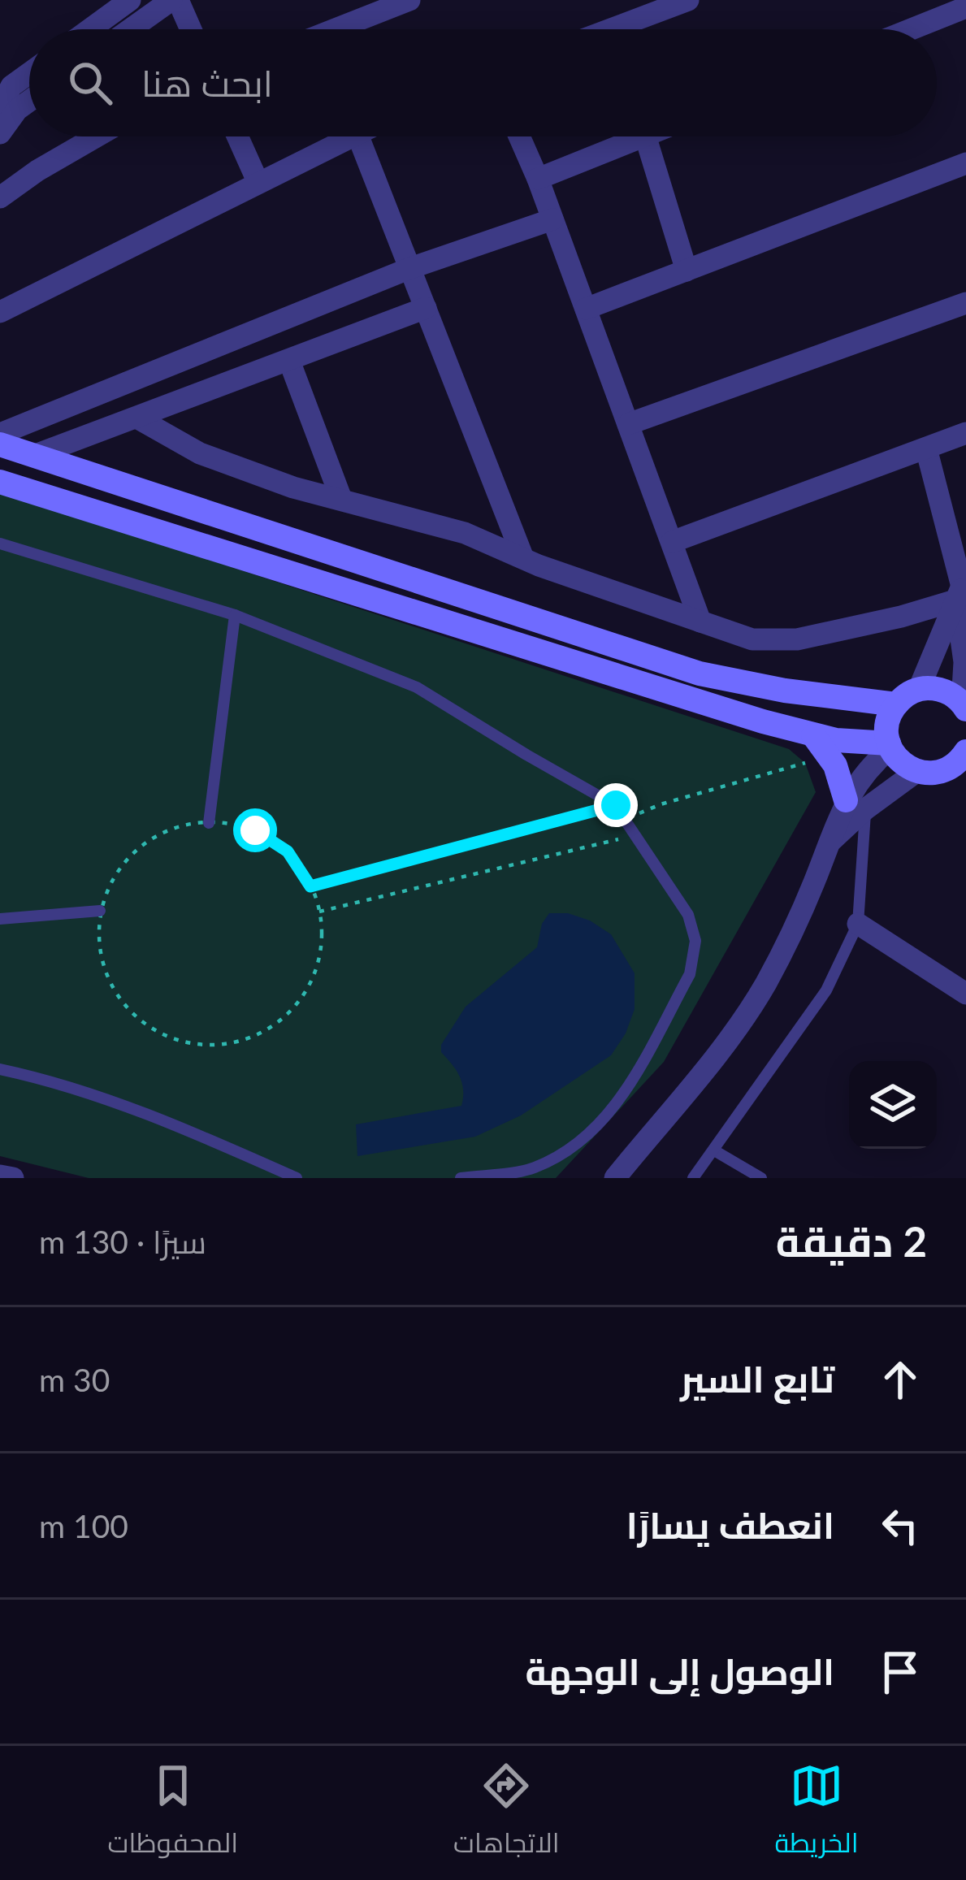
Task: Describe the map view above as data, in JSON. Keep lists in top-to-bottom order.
{
  "page": {
    "search": "ابحث هنا",
    "heading": ["2 دقيقة", "سيرًا · 130 m"],
    "list": [
      ["تابع السير", "30 m"],
      ["انعطف يسارًا", "100 m"],
      "الوصول إلى الوجهة"
    ],
    "nav": ["الخريطة", "الاتجاهات", "المحفوظات"]
  }
}
